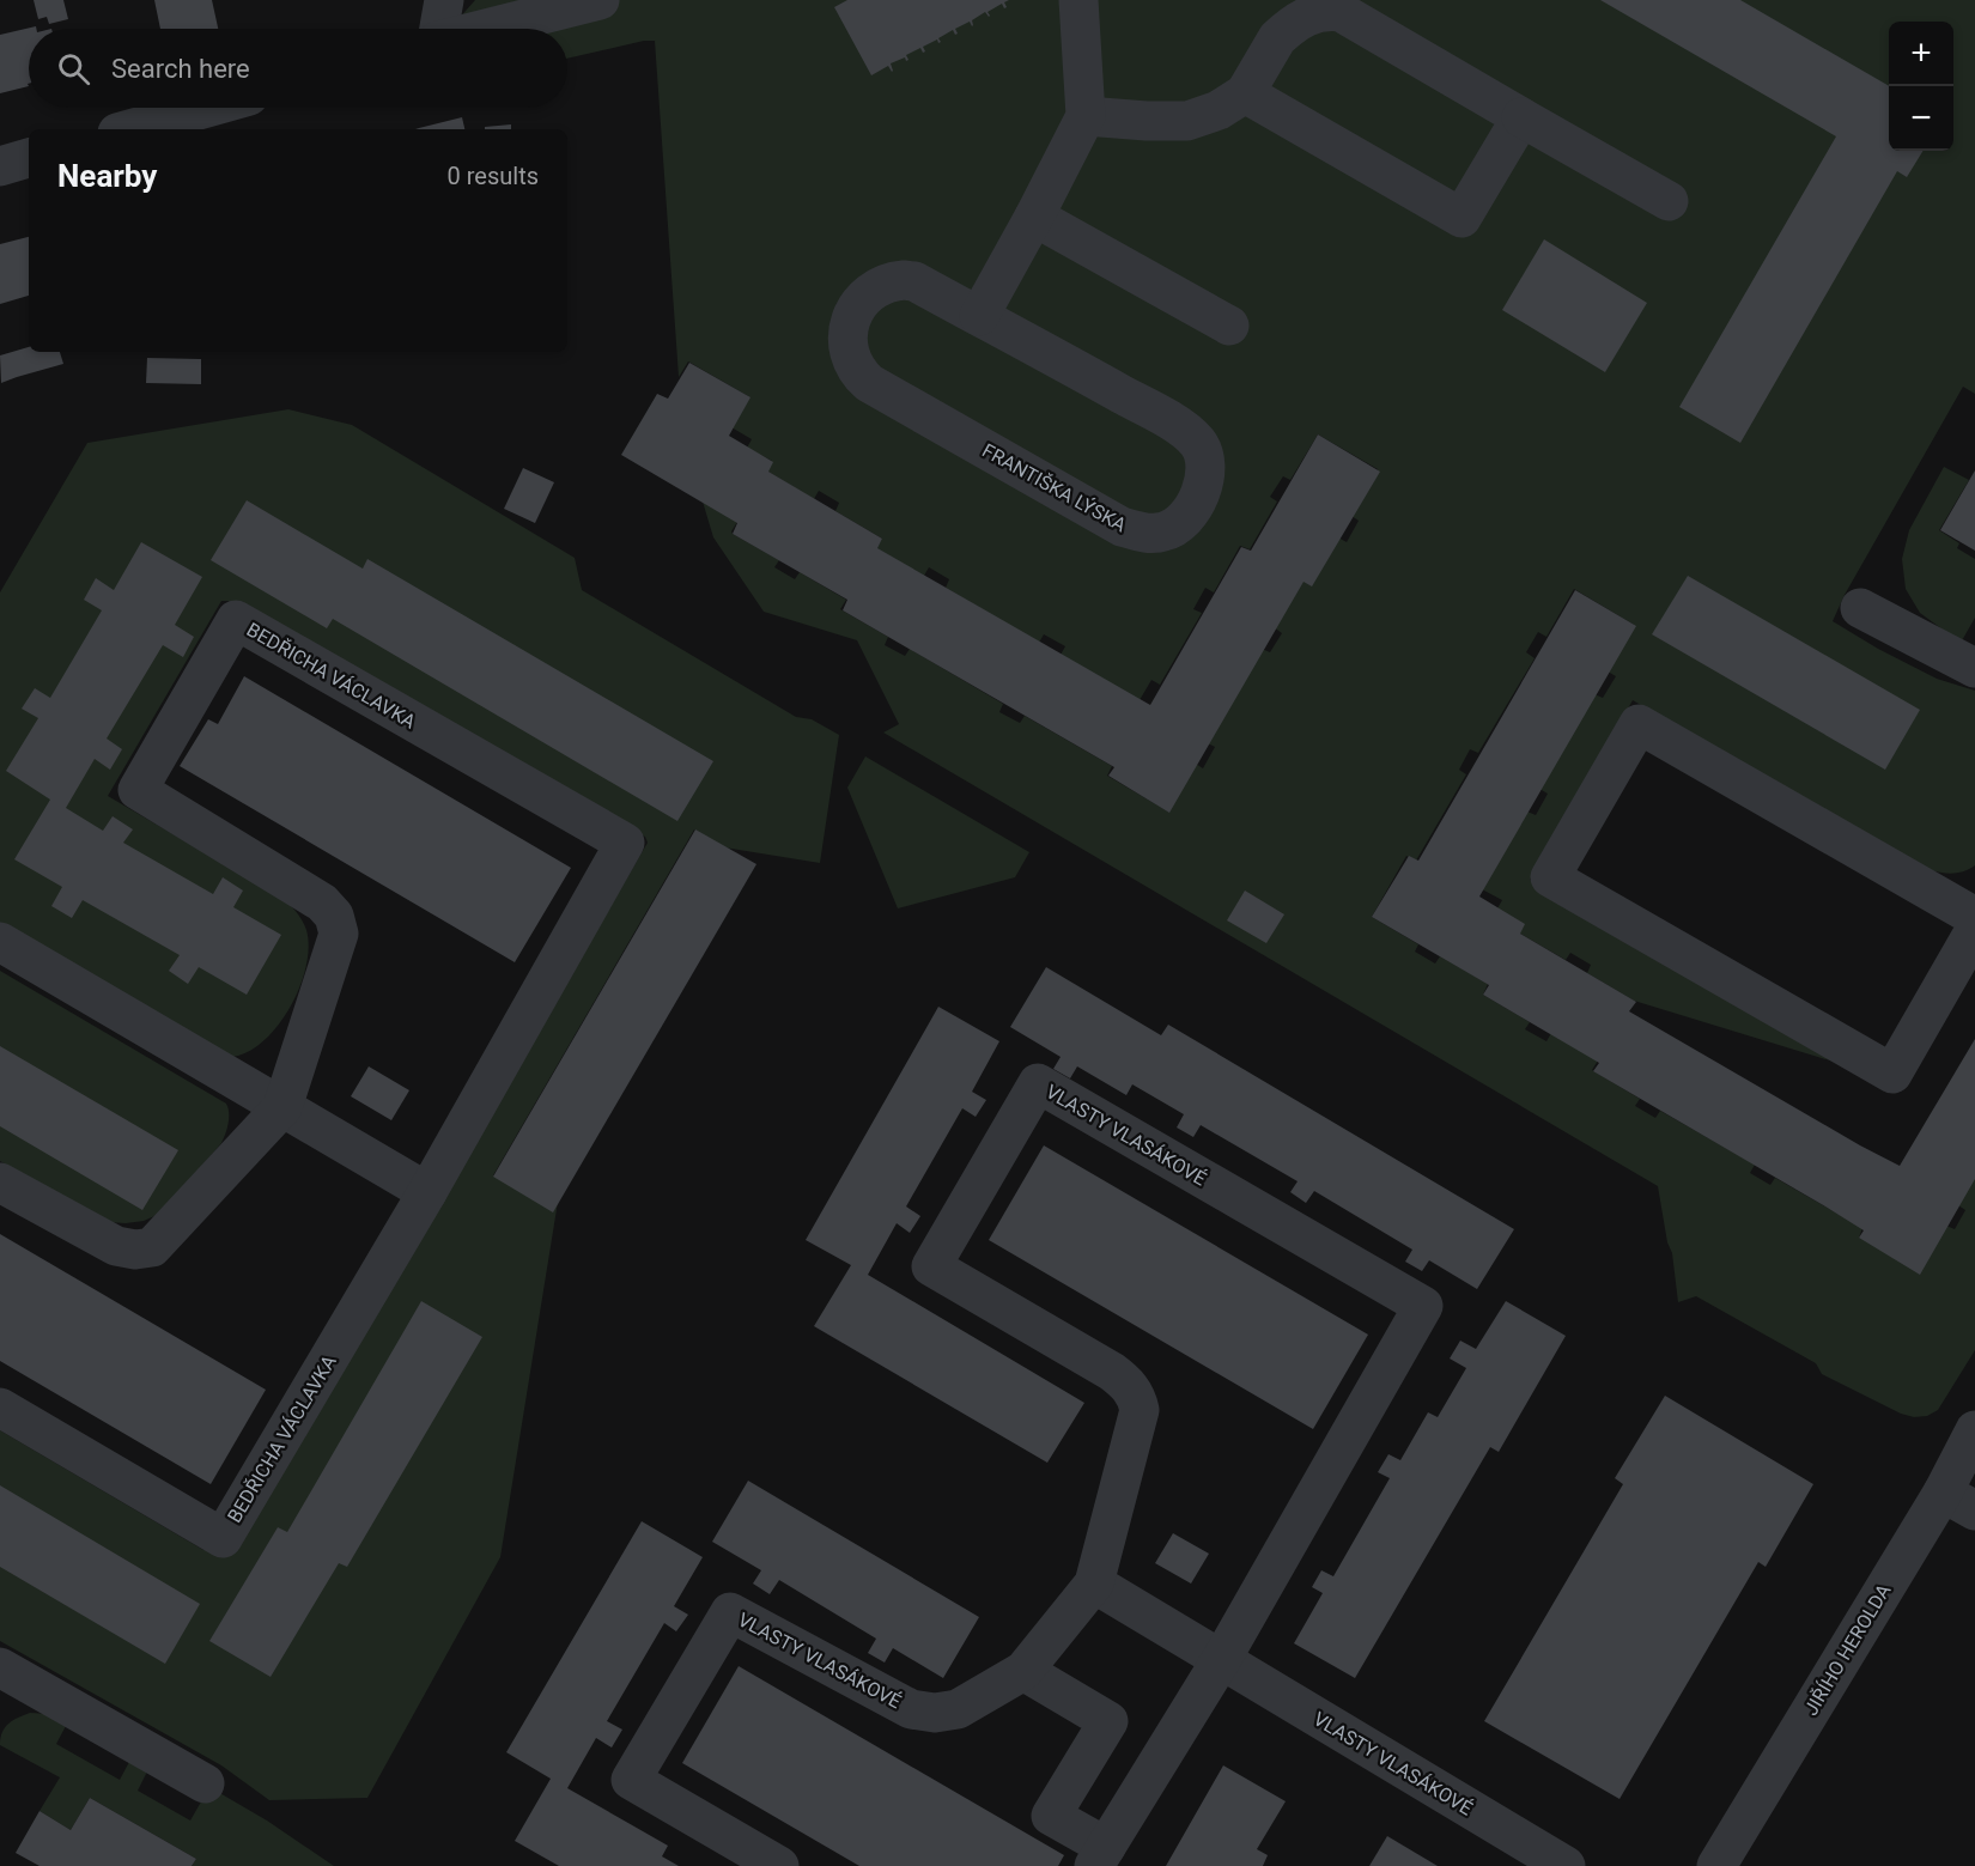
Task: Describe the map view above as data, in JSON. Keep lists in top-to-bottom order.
{
  "streets": {
    "street": [
      "FRANTIŠKA LÝSKA",
      "BEDŘICHA VÁCLAVKA",
      "VLASTY VLASÁKOVÉ",
      "JIŘÍHO HEROLDA"
    ]
  },
  "page": {
    "map_buttons": ["+", "−"],
    "search": "Search here",
    "heading": ["Nearby", "0 results"]
  }
}
